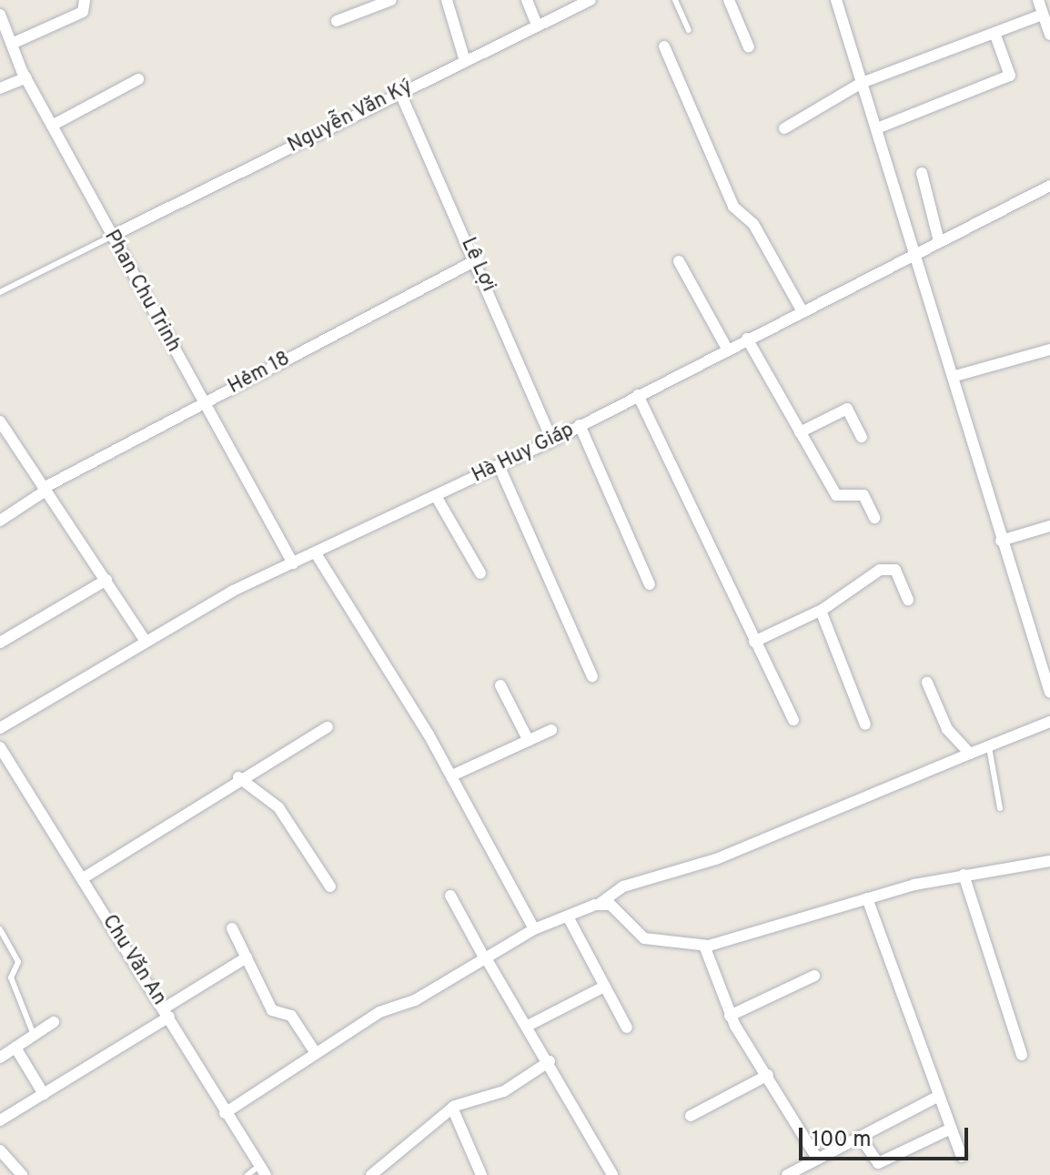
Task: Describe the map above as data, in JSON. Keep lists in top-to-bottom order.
{
  "streets": {
    "street": [
      "Nguyễn Văn Ký",
      "Lê Lợi",
      "Phan Chu Trinh",
      "Hẻm 18",
      "Hà Huy Giáp",
      "Chu Văn An"
    ]
  },
  "crossings": [
    ["Nguyễn Văn Ký", "Lê Lợi"],
    ["Nguyễn Văn Ký", "Phan Chu Trinh"],
    ["Lê Lợi", "Hẻm 18"],
    ["Lê Lợi", "Hà Huy Giáp"],
    ["Phan Chu Trinh", "Hẻm 18"],
    ["Phan Chu Trinh", "Hà Huy Giáp"]
  ],
  "scale_bar": "100 m"
}
